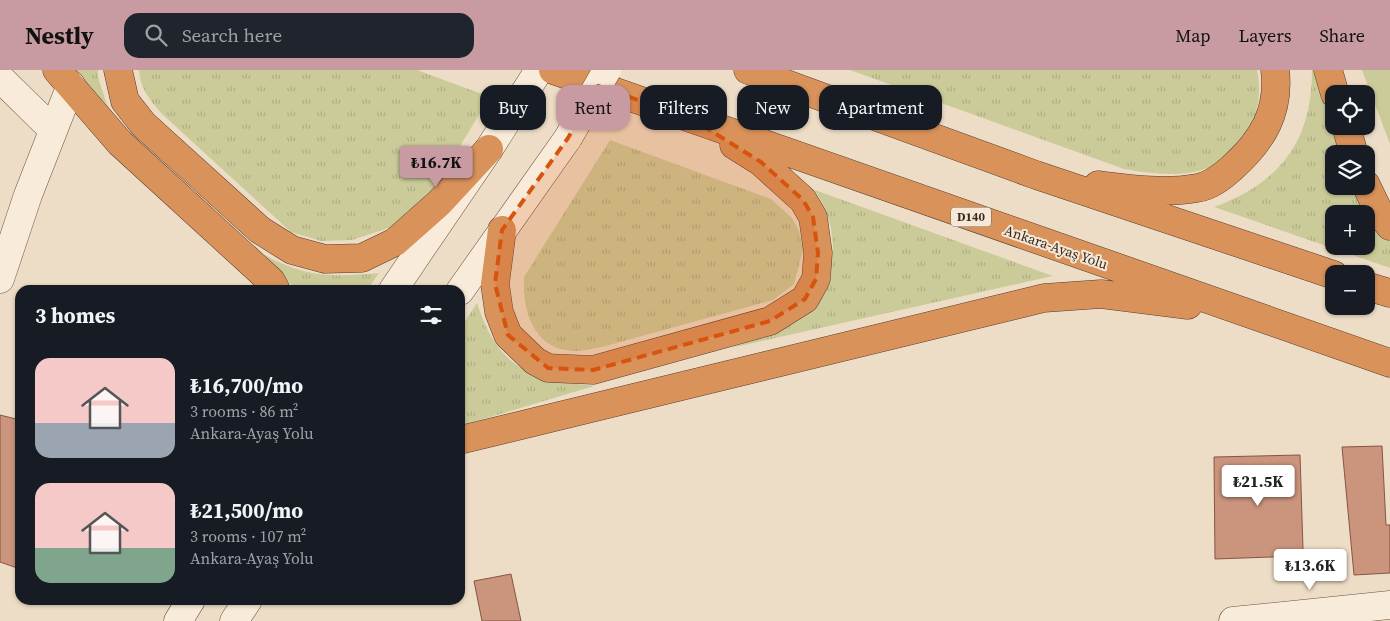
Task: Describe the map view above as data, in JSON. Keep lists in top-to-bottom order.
{
  "streets": {
    "highway": ["D140", "Ankara-Ayaş Yolu"]
  },
  "page": {
    "header": "Nestly",
    "search": "Search here",
    "nav": ["Map", "Layers", "Share"],
    "map_buttons": ["+", "−"],
    "chip": [
      "Buy",
      "Rent",
      "Filters",
      "New",
      "Apartment"
    ],
    "price": ["₺16.7K", "₺21.5K", "₺13.6K"],
    "heading": "3 homes",
    "list": [
      {
        "name": "₺16,700/mo",
        "note": "3 rooms · 86 m² · Ankara-Ayaş Yolu"
      },
      {
        "name": "₺21,500/mo",
        "note": "3 rooms · 107 m² · Ankara-Ayaş Yolu"
      }
    ]
  }
}
